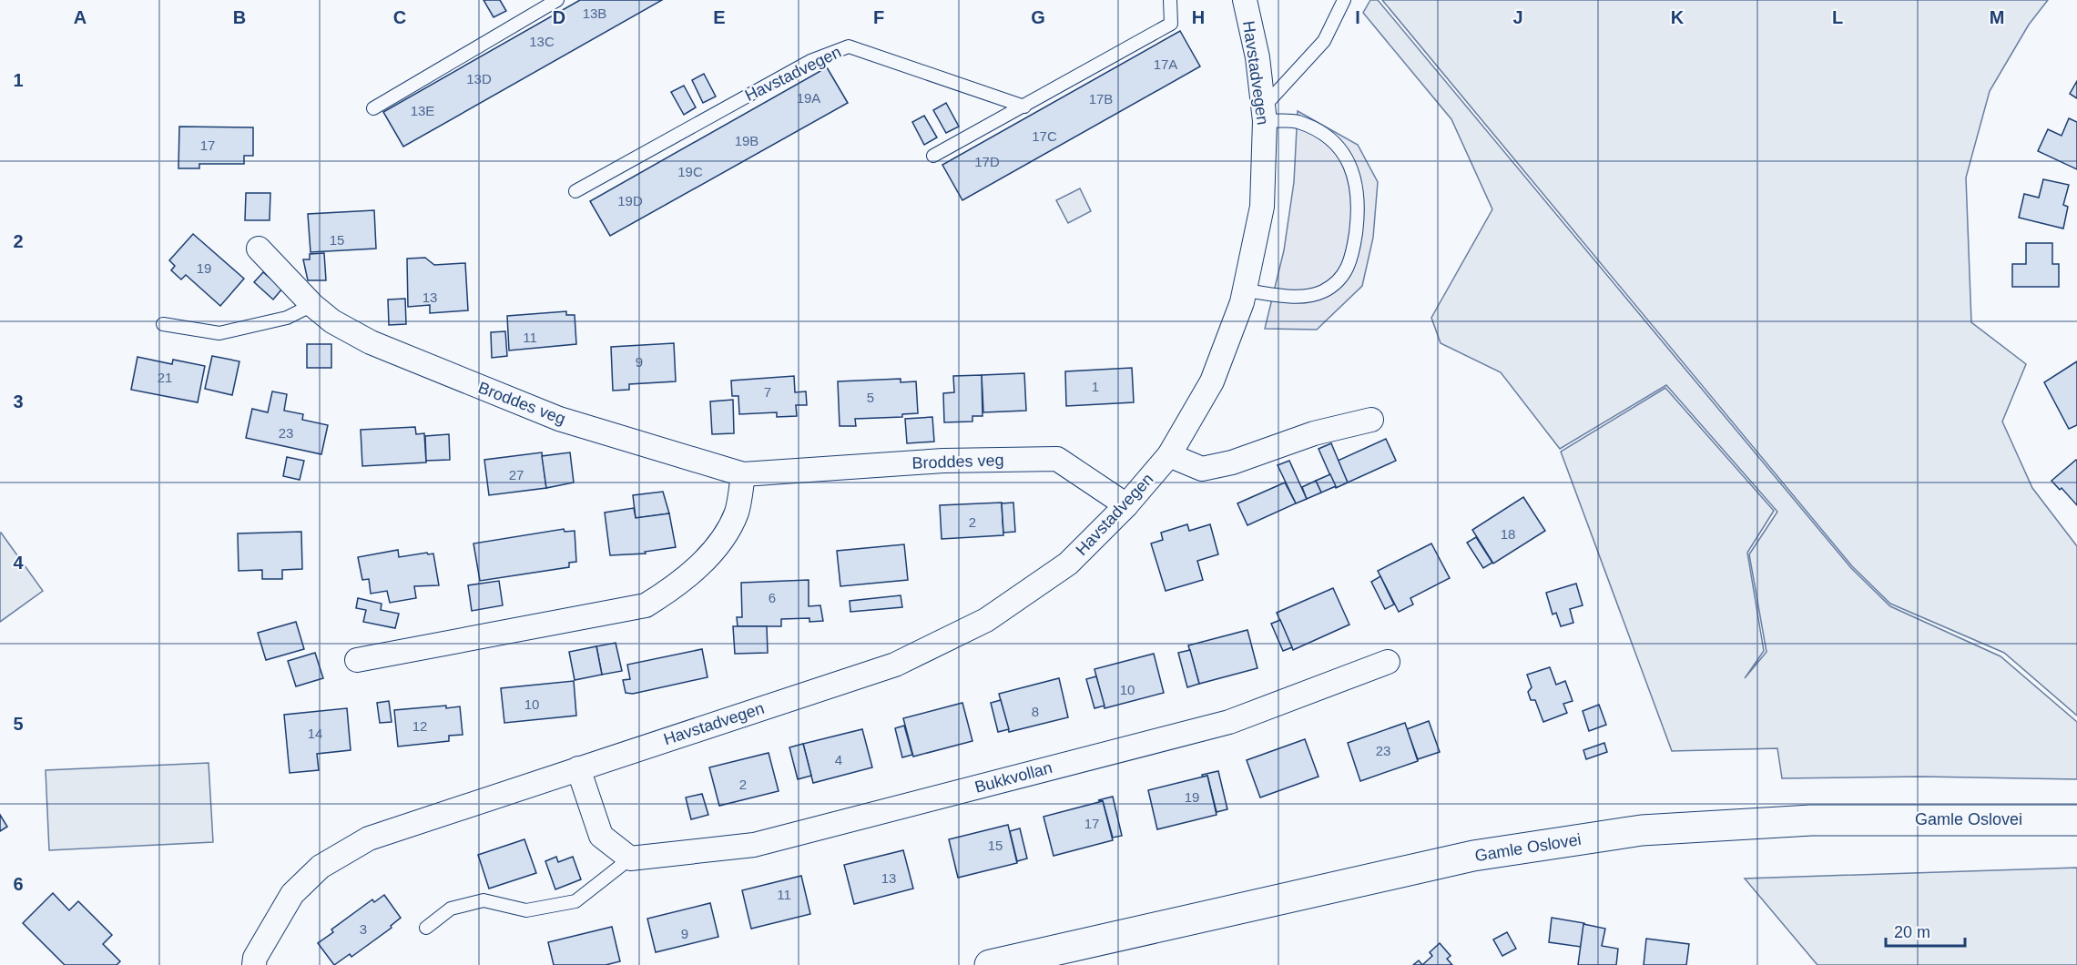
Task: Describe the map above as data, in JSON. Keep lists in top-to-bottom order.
{
  "streets": {
    "street": [
      "Havstadvegen",
      "Broddes veg",
      "Bukkvollan",
      "Gamle Oslovei"
    ]
  },
  "crossings": [
    ["Havstadvegen", "Broddes veg"]
  ],
  "house_numbers": [
    "13B",
    "13C",
    "17A",
    "13D",
    "19A",
    "17B",
    "13E",
    "17C",
    "19B",
    "17",
    "17D",
    "19C",
    "19D",
    "15",
    "19",
    "13",
    "11",
    "9",
    "21",
    "1",
    "7",
    "5",
    "23",
    "27",
    "2",
    "18",
    "6",
    "10",
    "10",
    "8",
    "12",
    "14",
    "23",
    "4",
    "2",
    "19",
    "17",
    "15",
    "13",
    "11",
    "3",
    "9"
  ],
  "scale_bar": "20 m",
  "grid": {
    "columns": [
      "A",
      "B",
      "C",
      "D",
      "E",
      "F",
      "G",
      "H",
      "I",
      "J",
      "K",
      "L",
      "M"
    ],
    "rows": [
      "1",
      "2",
      "3",
      "4",
      "5",
      "6"
    ]
  }
}
